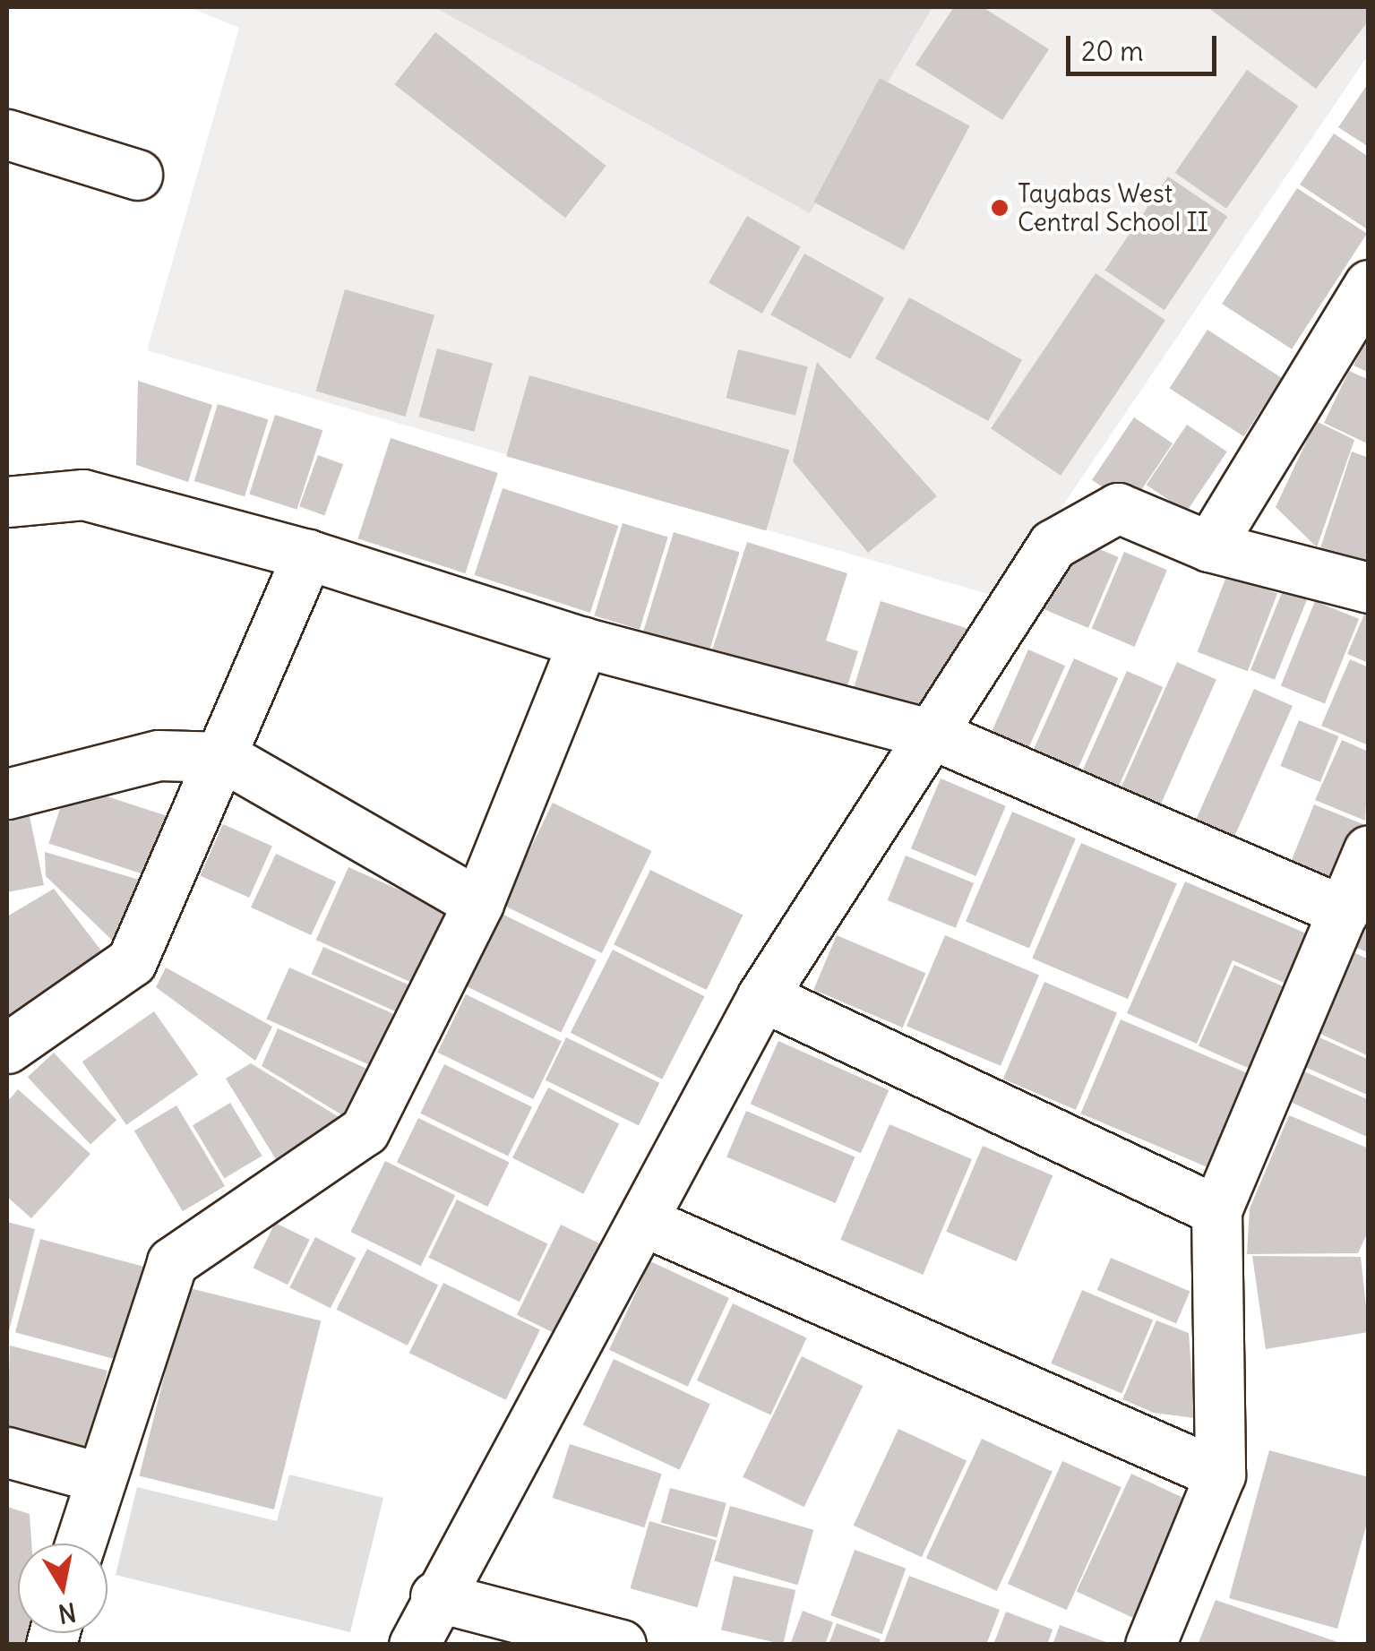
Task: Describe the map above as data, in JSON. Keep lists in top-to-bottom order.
{
  "places": ["Tayabas West Central School II"],
  "scale_bar": "20 m",
  "north": "bottom"
}
